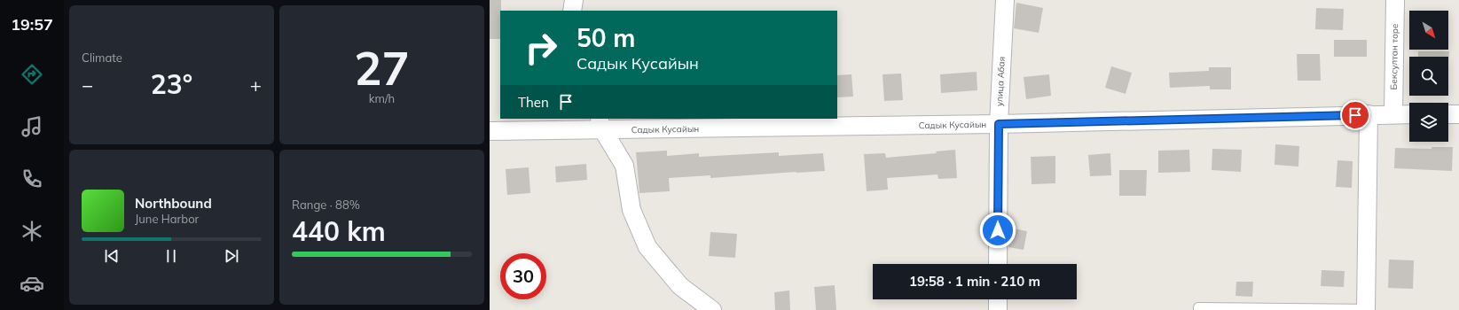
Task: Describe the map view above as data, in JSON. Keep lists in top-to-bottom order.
{
  "streets": {
    "street": ["Бексултан торе", "улица Абая", "Садык Кусайын"]
  },
  "crossings": [
    ["Бексултан торе", "Садык Кусайын"],
    ["улица Абая", "Садык Кусайын"]
  ],
  "north": "bottom right",
  "page": {
    "tabs": "19:57",
    "tile": [
      "Climate",
      ["27", "km/h"],
      ["Range · 88%", "440 km"]
    ],
    "turn": ["50 m", "Садык Кусайын"],
    "heat": ["−", "23°", "+"],
    "then": "Then",
    "song": ["Northbound", "June Harbor"],
    "limit": "30",
    "trip": "19:58 · 1 min · 210 m"
  }
}
